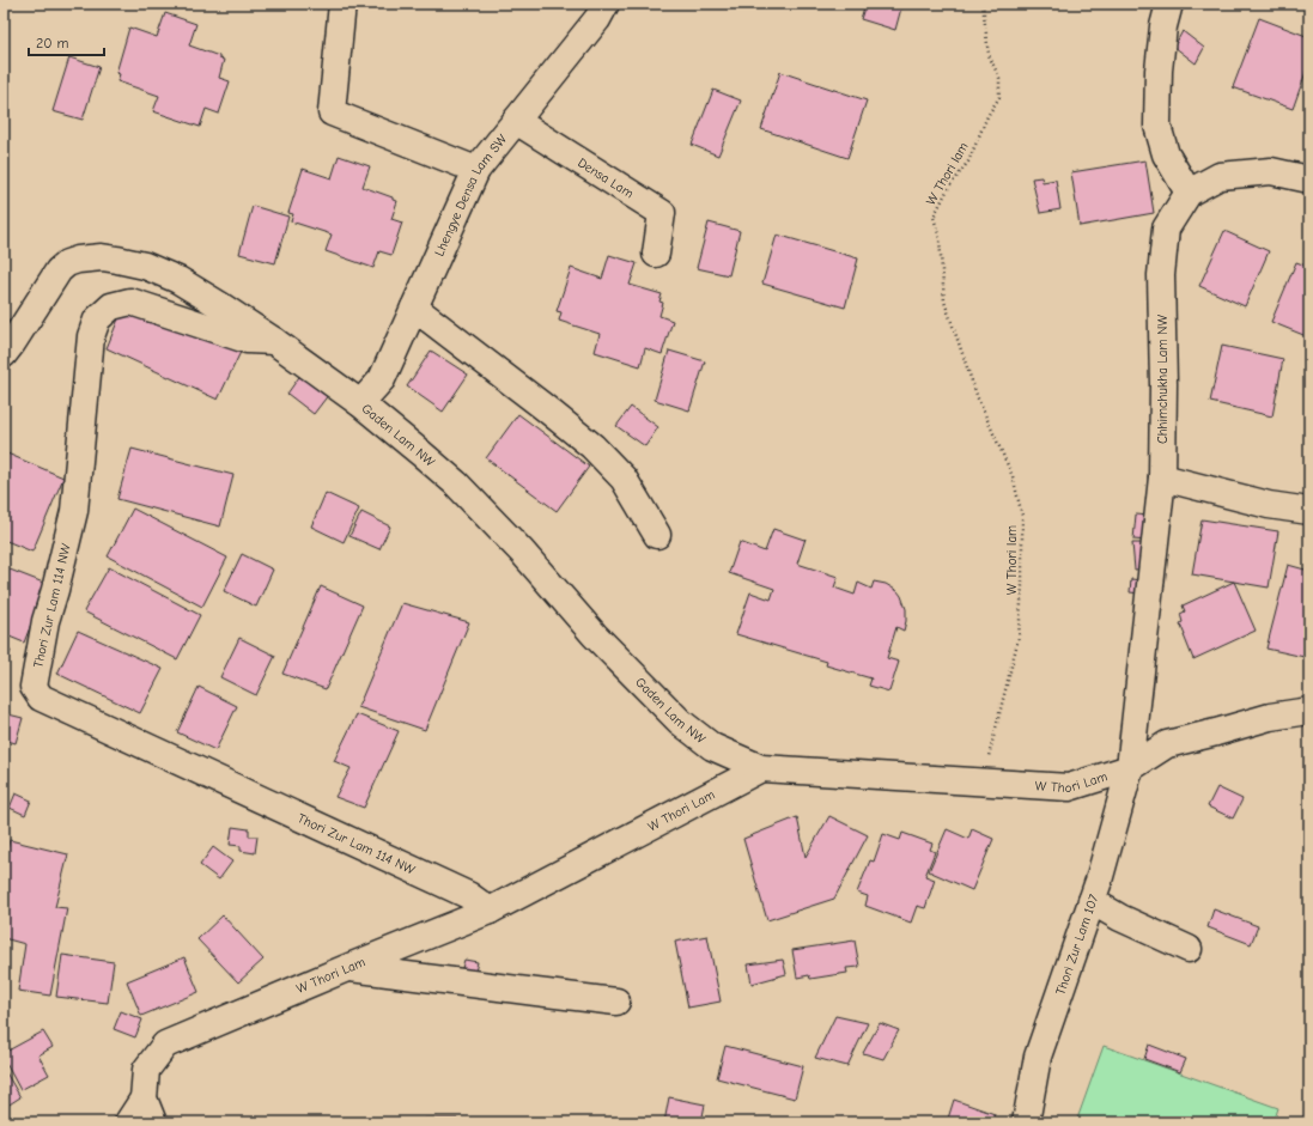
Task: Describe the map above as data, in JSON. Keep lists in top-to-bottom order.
{
  "streets": {
    "street": [
      "Densa Lam",
      "Lhengye Densa Lam SW",
      "Chhimchukha Lam NW",
      "Gaden Lam NW",
      "Thori Zur Lam 114 NW",
      "W Thori Lam",
      "Thori Zur Lam 107"
    ],
    "path": ["W Thori lam"]
  },
  "crossings": [
    ["W Thori lam", "W Thori Lam"],
    ["Densa Lam", "Lhengye Densa Lam SW"],
    ["Lhengye Densa Lam SW", "Gaden Lam NW"],
    ["Chhimchukha Lam NW", "W Thori Lam"],
    ["Chhimchukha Lam NW", "Thori Zur Lam 107"],
    ["Gaden Lam NW", "Thori Zur Lam 114 NW"],
    ["Gaden Lam NW", "W Thori Lam"],
    ["Thori Zur Lam 114 NW", "W Thori Lam"],
    ["W Thori Lam", "Thori Zur Lam 107"]
  ],
  "scale_bar": "20 m"
}
